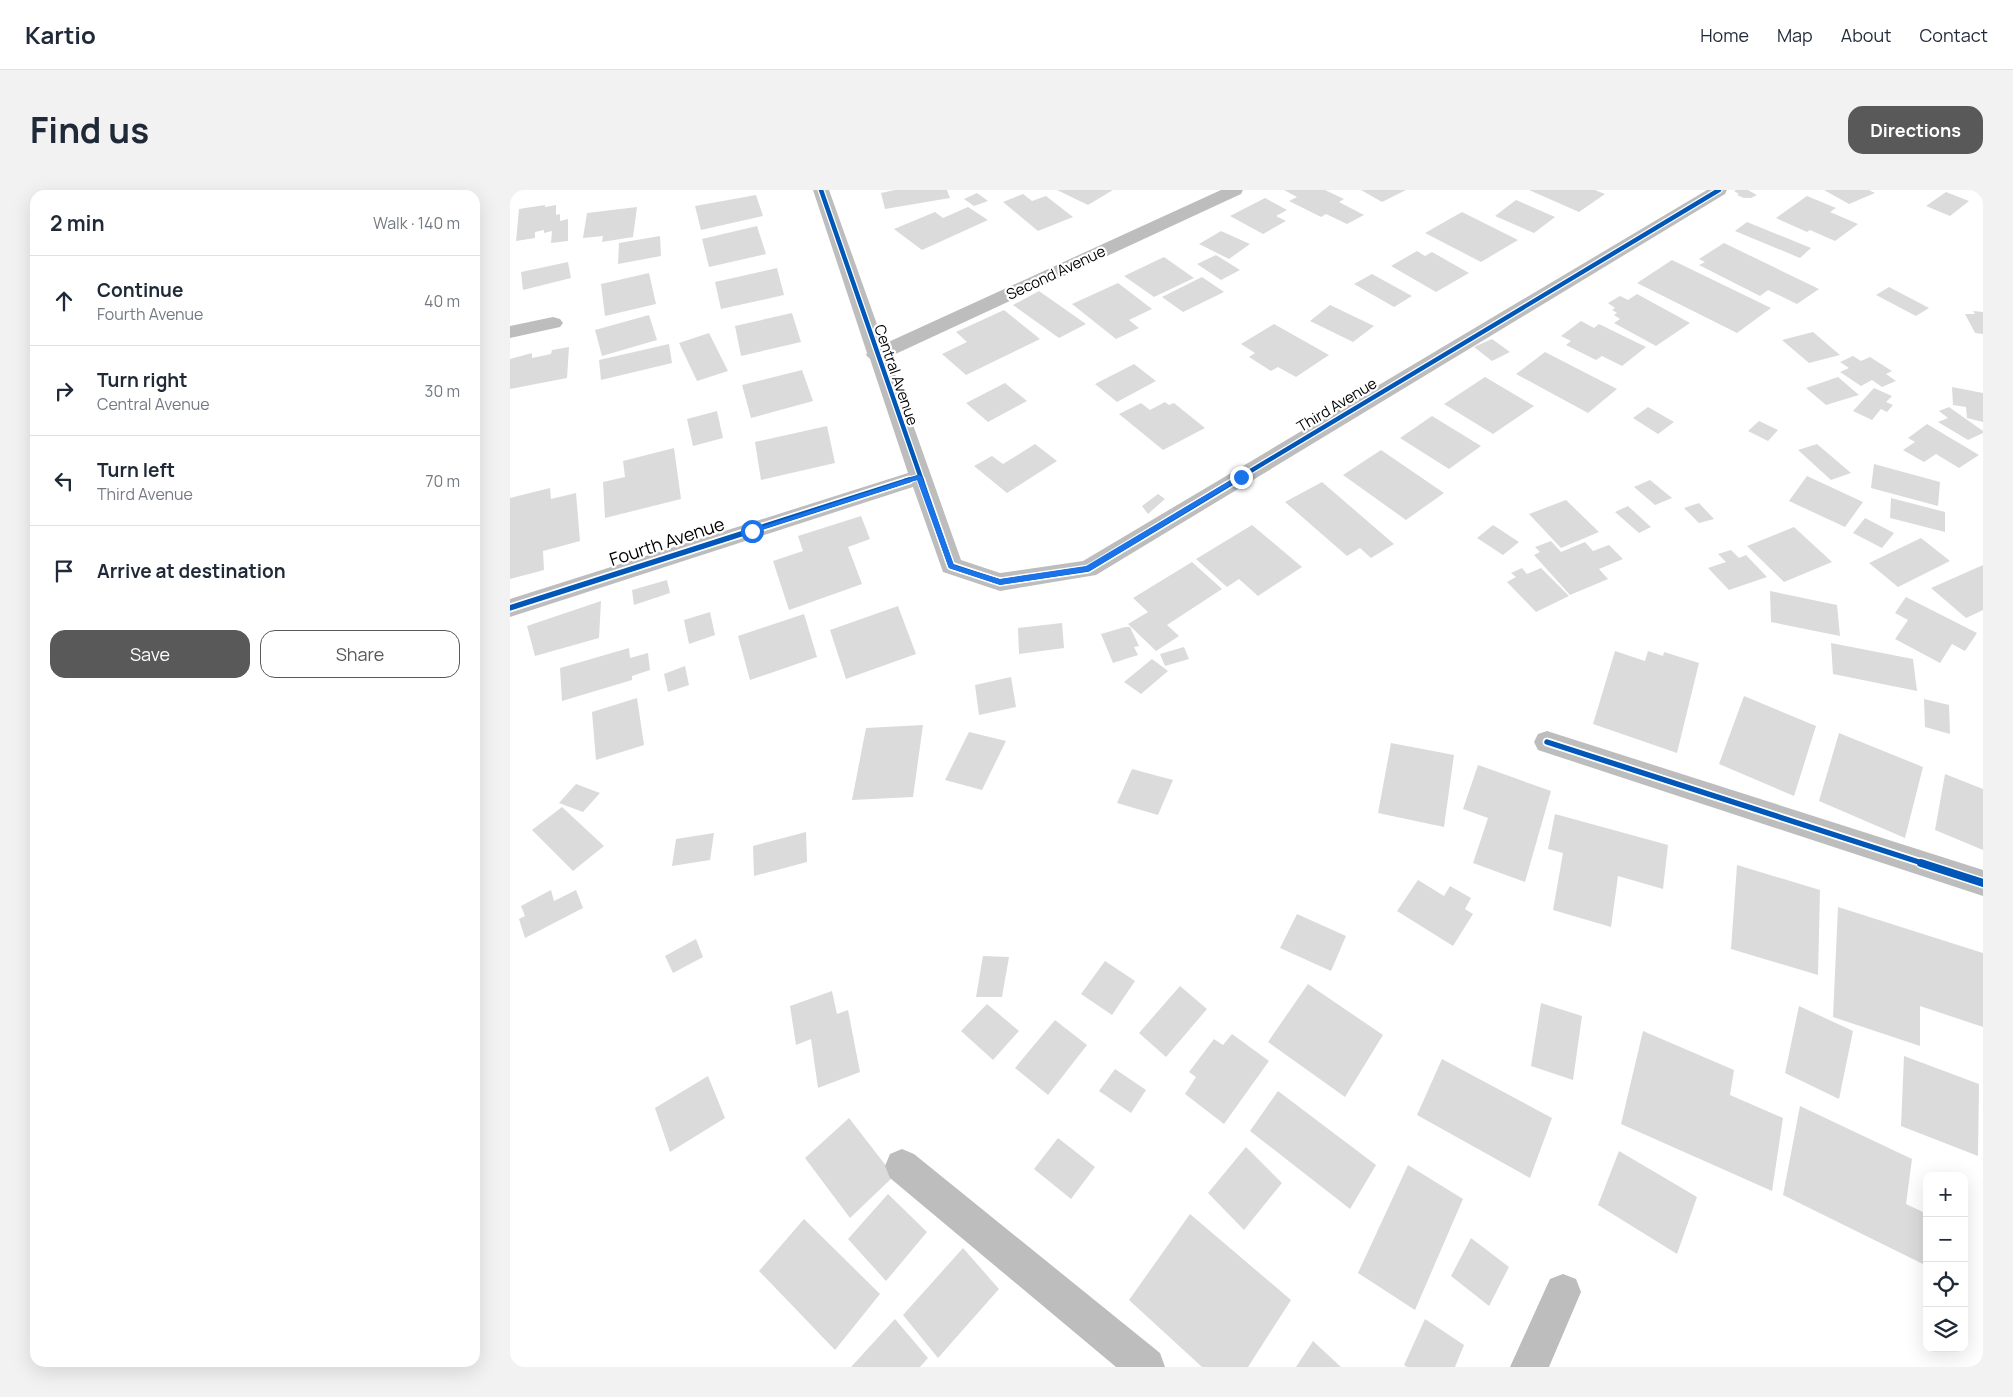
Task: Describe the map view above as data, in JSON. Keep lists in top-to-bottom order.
{
  "streets": {
    "street": [
      "Second Avenue",
      "Central Avenue",
      "Third Avenue",
      "Fourth Avenue"
    ]
  },
  "crossings": [
    ["Second Avenue", "Central Avenue"],
    ["Central Avenue", "Third Avenue"],
    ["Central Avenue", "Fourth Avenue"]
  ],
  "page": {
    "header": "Kartio",
    "nav": [
      "Home",
      "Map",
      "About",
      "Contact"
    ],
    "title": "Find us",
    "buttons": [
      "Directions",
      ["Save", "Share"]
    ],
    "heading": ["2 min", "Walk · 140 m"],
    "list": [
      ["Continue", "Fourth Avenue", "40 m"],
      ["Turn right", "Central Avenue", "30 m"],
      ["Turn left", "Third Avenue", "70 m"],
      "Arrive at destination"
    ],
    "map_buttons": ["+", "−"]
  }
}
